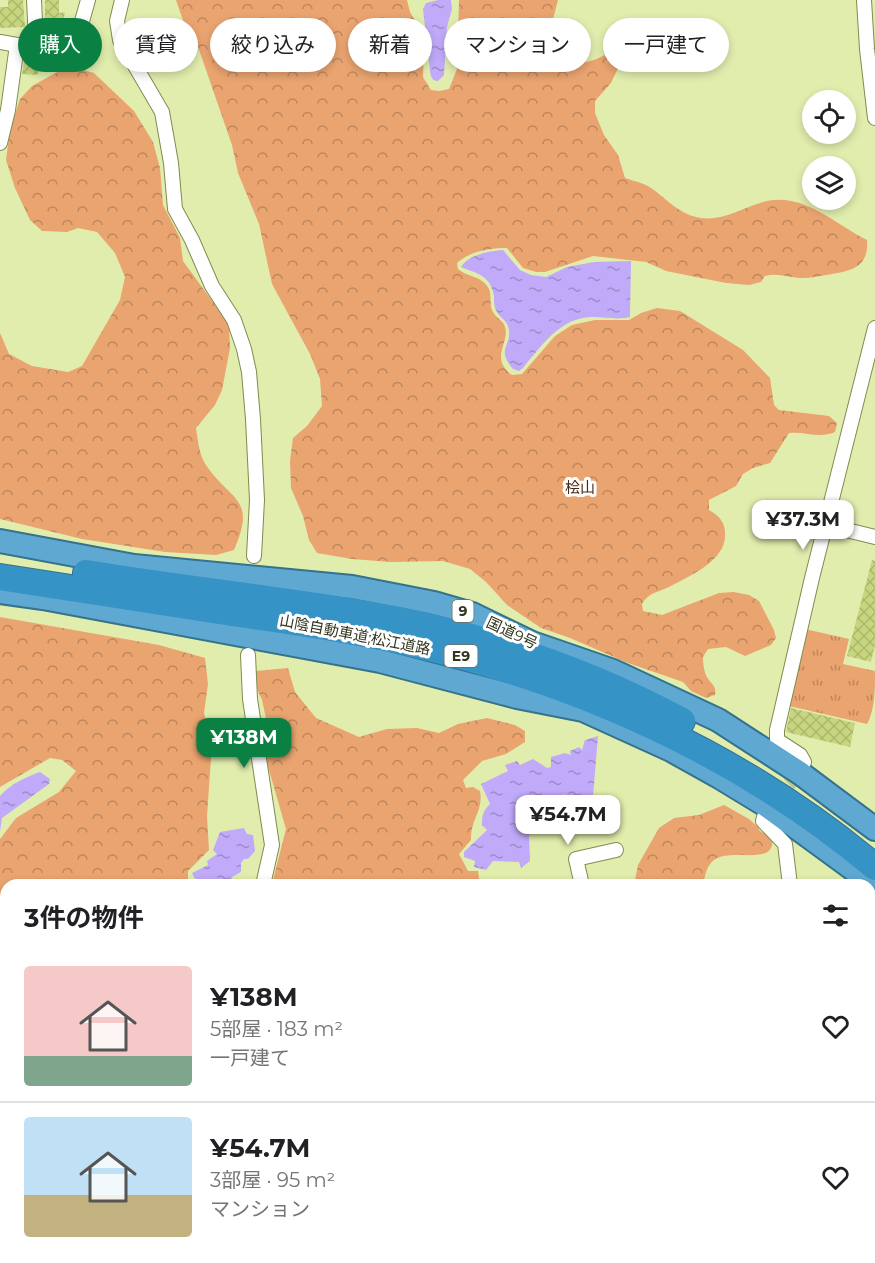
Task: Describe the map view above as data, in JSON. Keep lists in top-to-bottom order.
{
  "streets": {
    "highway": [
      "9",
      "国道9号",
      "山陰自動車道;松江道路",
      "E9"
    ]
  },
  "parks": ["桧山"],
  "page": {
    "chip": [
      "購入",
      "賃貸",
      "絞り込み",
      "新着",
      "マンション",
      "一戸建て"
    ],
    "price": ["¥37.3M", "¥138M", "¥54.7M"],
    "heading": "3件の物件",
    "list": [
      {
        "name": "¥138M",
        "note": "5部屋 · 183 m² · 一戸建て"
      },
      {
        "name": "¥54.7M",
        "note": "3部屋 · 95 m² · マンション"
      }
    ]
  }
}
